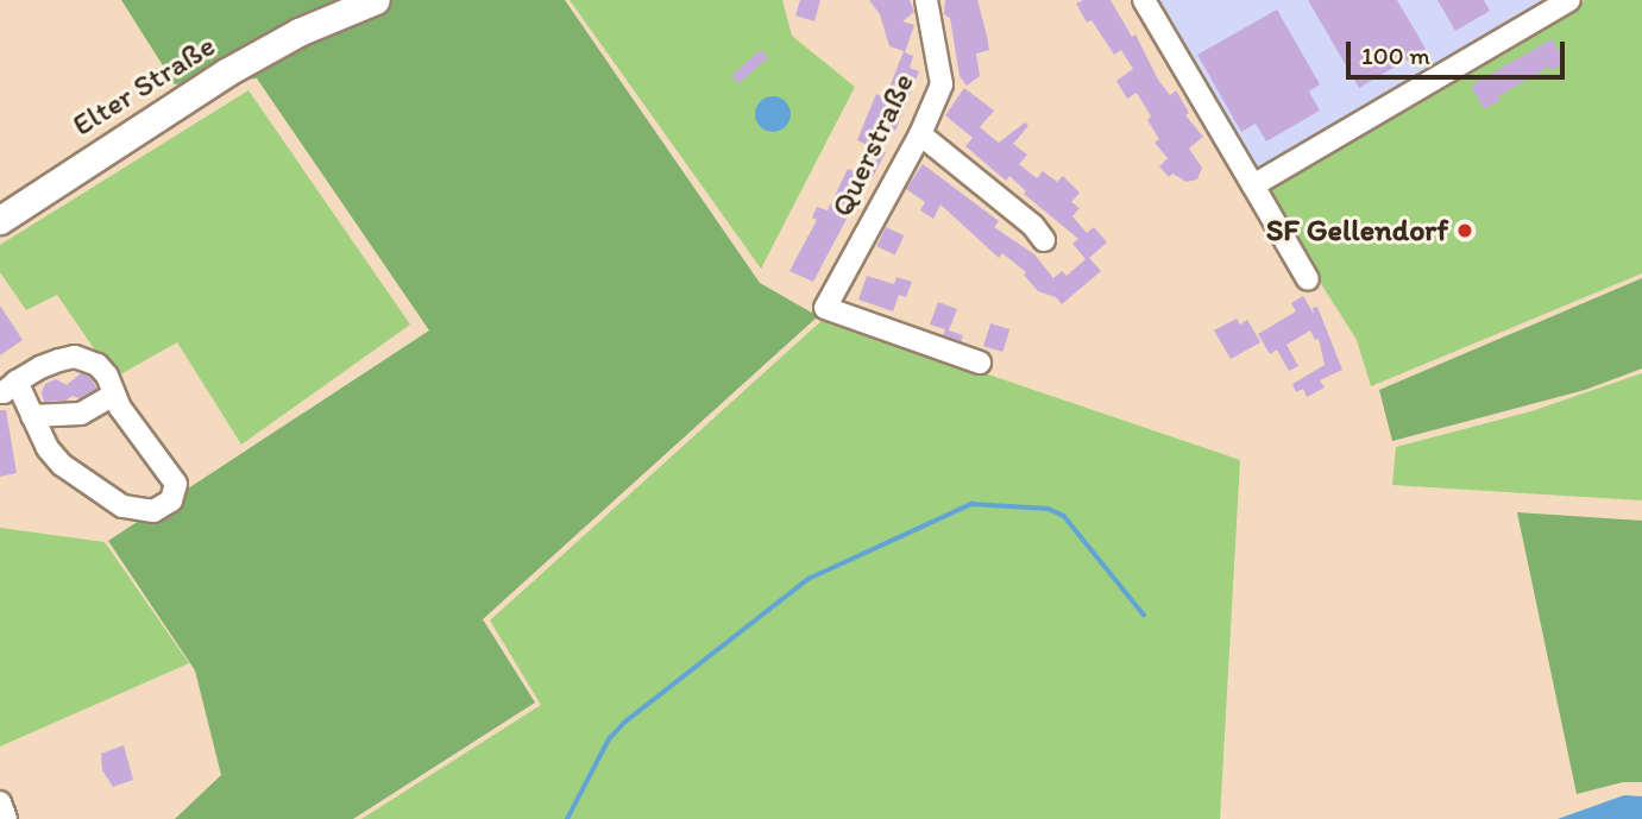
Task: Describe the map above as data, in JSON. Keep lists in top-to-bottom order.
{
  "streets": {
    "main road": ["Elter Straße"],
    "street": ["Querstraße"]
  },
  "places": ["SF Gellendorf"],
  "scale_bar": "100 m"
}
